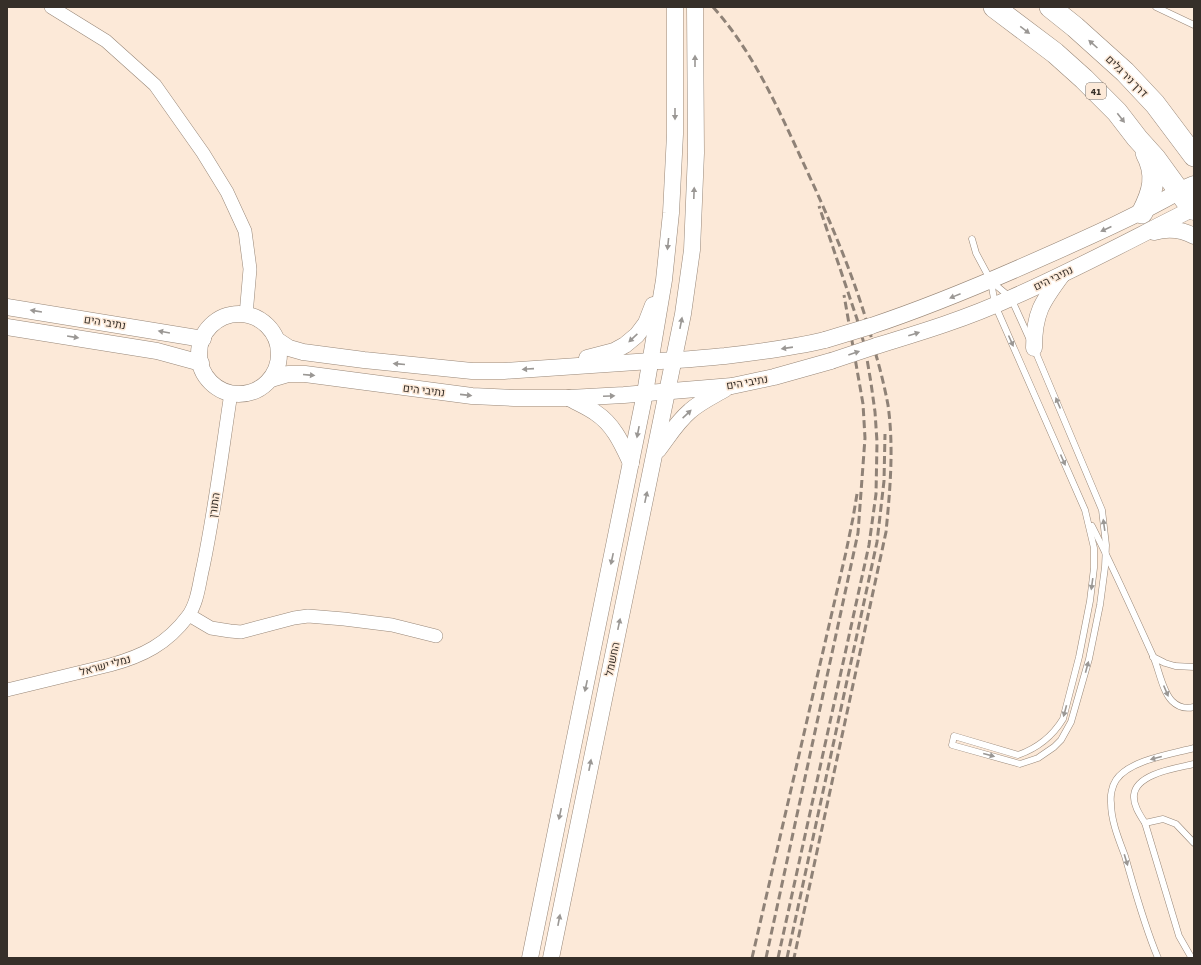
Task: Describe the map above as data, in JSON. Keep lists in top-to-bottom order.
{
  "streets": {
    "highway": ["דרך ניר גלים", "41"],
    "street": [
      "נתיבי הים",
      "התורן",
      "החשמל",
      "נמלי ישראל"
    ]
  },
  "crossings": [
    ["41", "נתיבי הים"],
    ["נתיבי הים", "התורן"],
    ["נתיבי הים", "החשמל"],
    ["התורן", "נמלי ישראל"]
  ]
}
